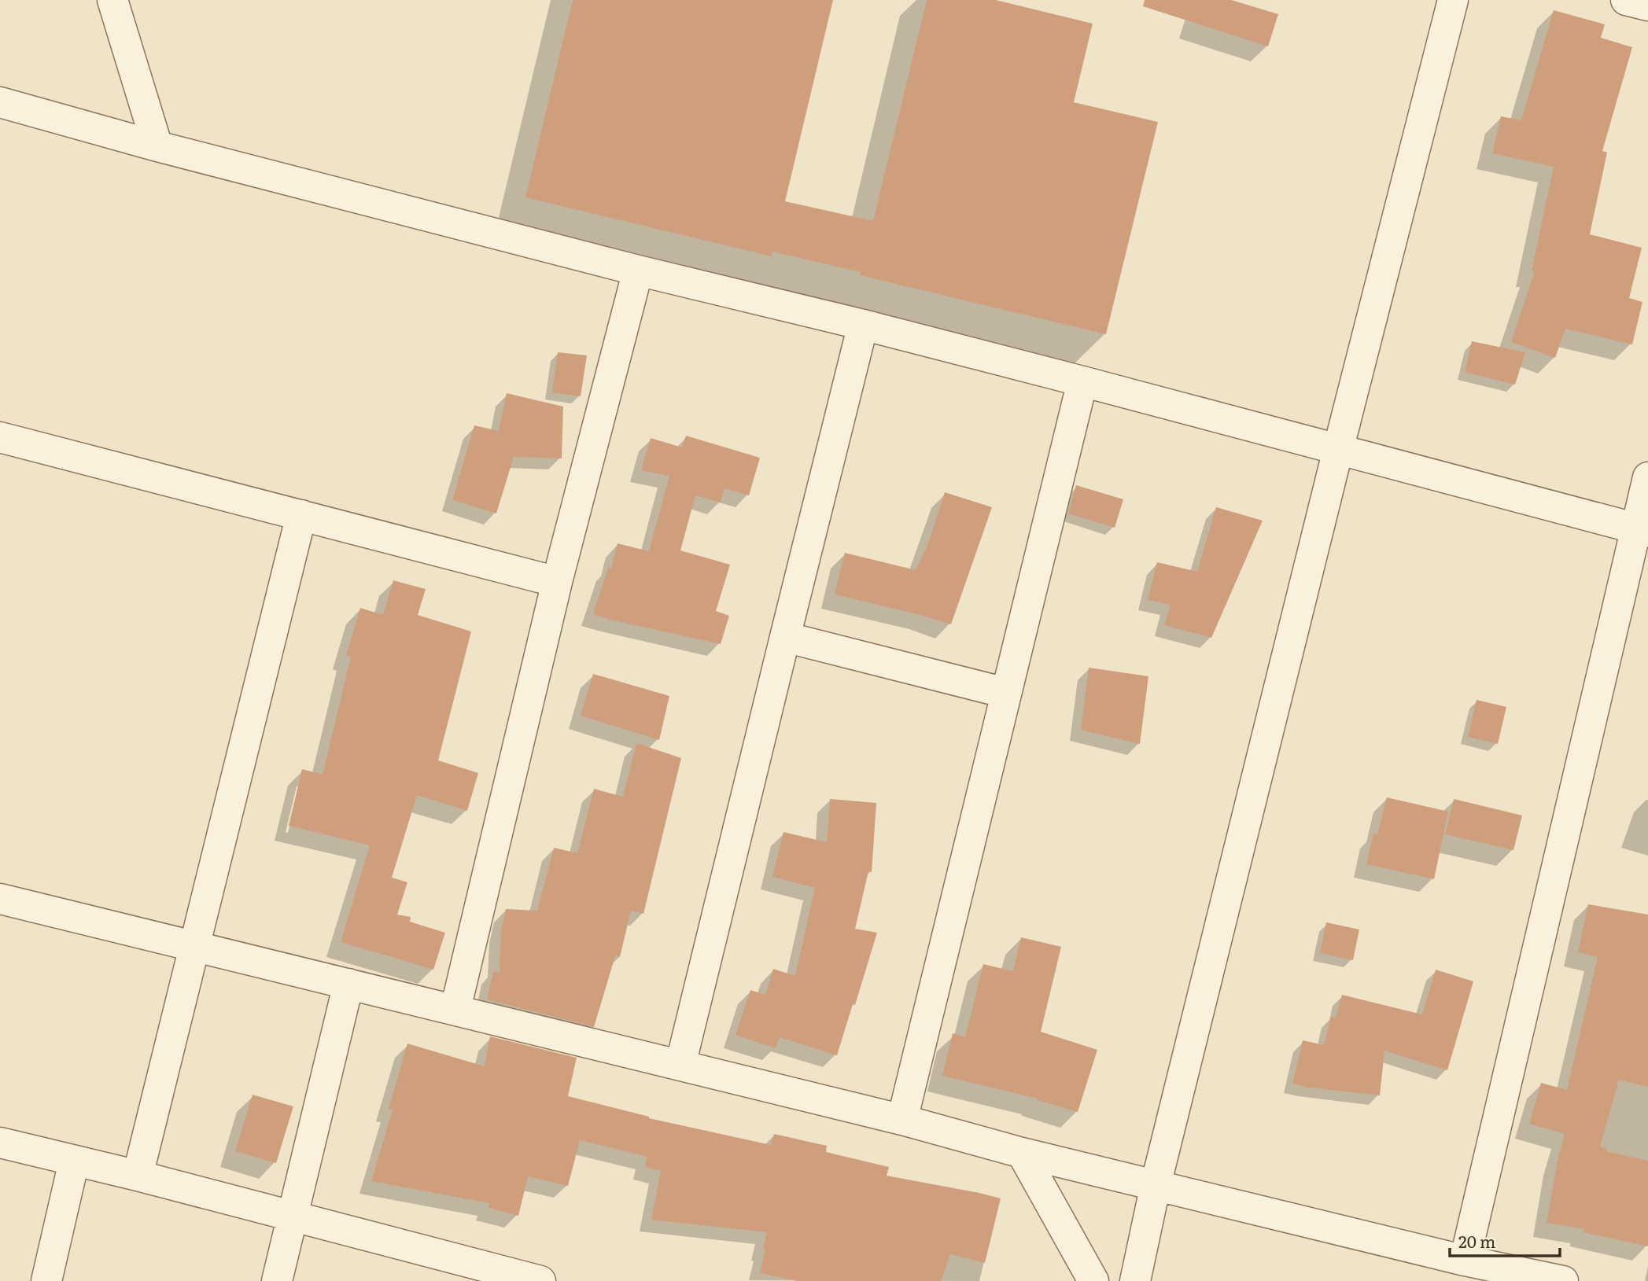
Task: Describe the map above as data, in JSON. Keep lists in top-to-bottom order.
{
  "scale_bar": "20 m"
}
